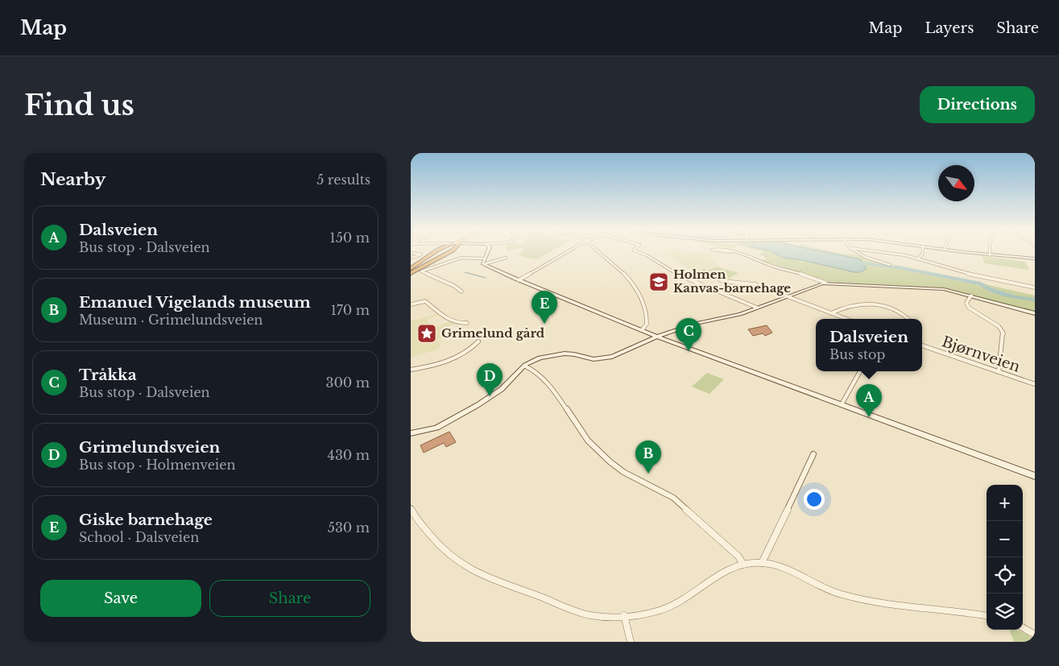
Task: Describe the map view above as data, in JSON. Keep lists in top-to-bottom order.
{
  "streets": {
    "street": ["Bjørnveien"]
  },
  "places": {
    "school or university": ["Holmen Kanvas-barnehage"],
    "place": ["Grimelund gård"]
  },
  "north": "bottom right",
  "page": {
    "header": "Map",
    "nav": ["Map", "Layers", "Share"],
    "buttons": [
      "Directions",
      ["Save", "Share"]
    ],
    "title": "Find us",
    "heading": ["Nearby", "5 results"],
    "list": [
      {
        "mark": "A",
        "name": "Dalsveien",
        "note": "Bus stop · Dalsveien",
        "value": "150 m"
      },
      {
        "mark": "B",
        "name": "Emanuel Vigelands museum",
        "note": "Museum · Grimelundsveien",
        "value": "170 m"
      },
      {
        "mark": "C",
        "name": "Tråkka",
        "note": "Bus stop · Dalsveien",
        "value": "300 m"
      },
      {
        "mark": "D",
        "name": "Grimelundsveien",
        "note": "Bus stop · Holmenveien",
        "value": "430 m"
      },
      {
        "mark": "E",
        "name": "Giske barnehage",
        "note": "School · Dalsveien",
        "value": "530 m"
      }
    ],
    "pins": [
      "E",
      "C",
      "D",
      "A",
      "B"
    ],
    "popup": ["Dalsveien", "Bus stop"],
    "map_buttons": ["+", "−"]
  }
}
